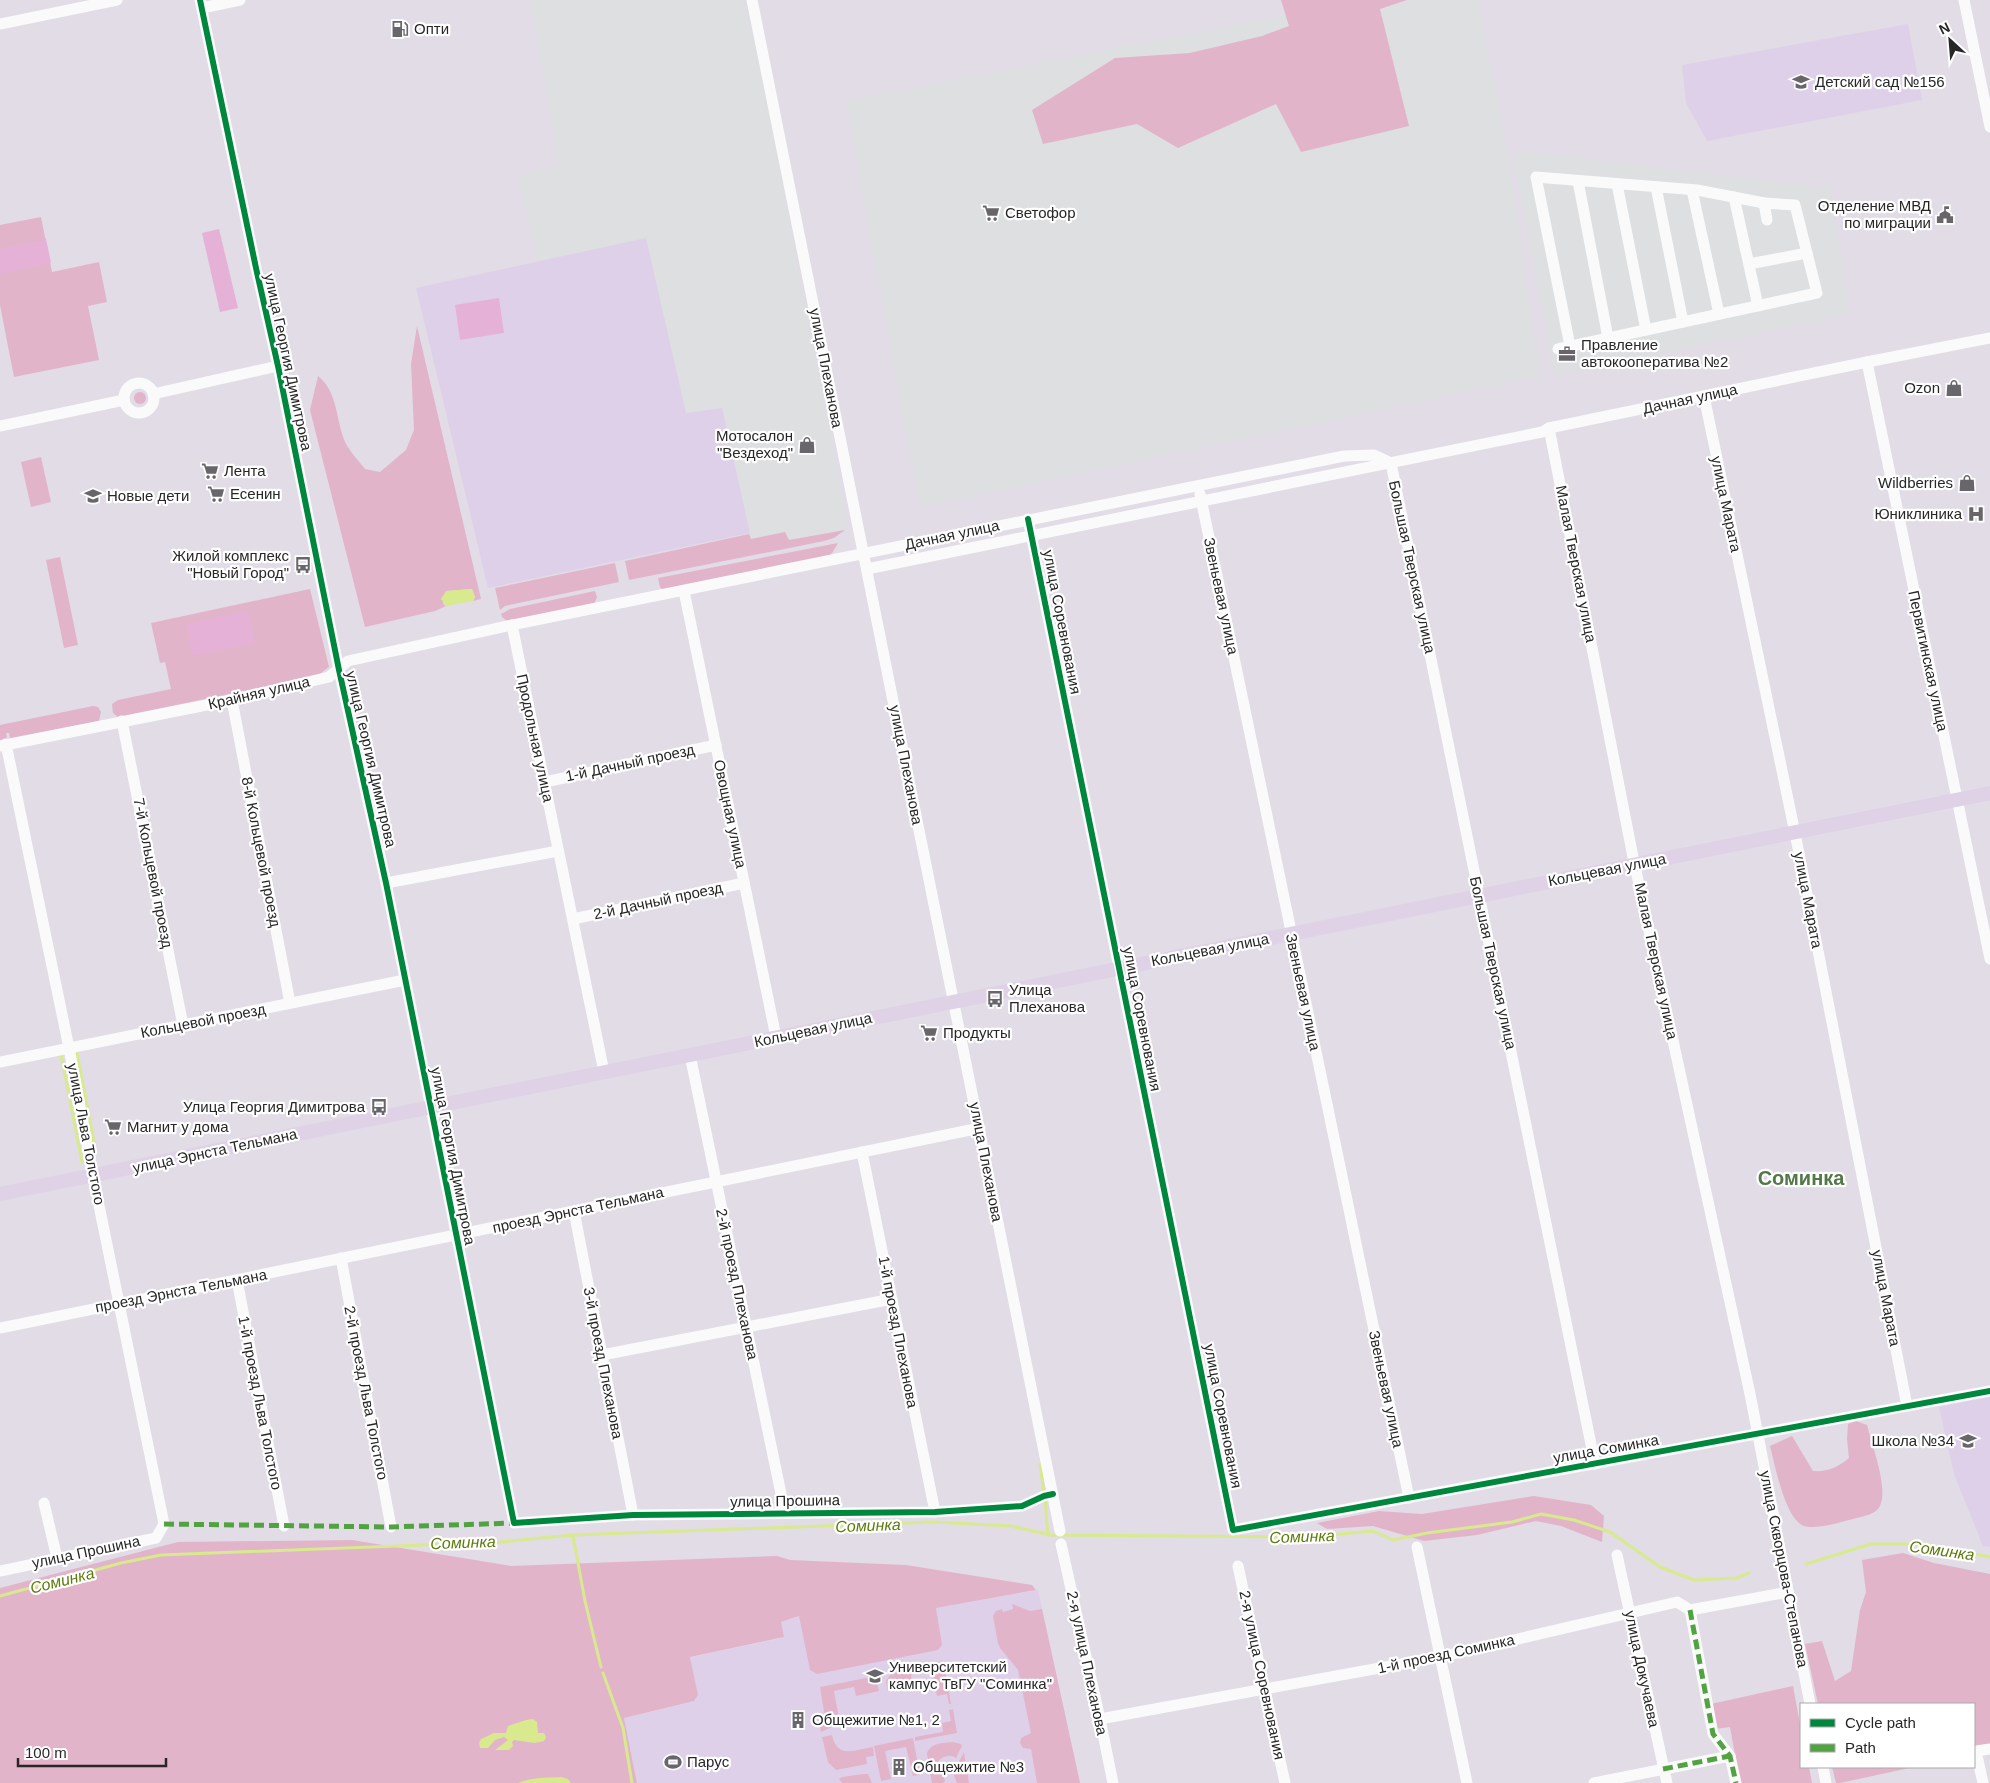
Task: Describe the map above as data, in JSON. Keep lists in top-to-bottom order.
{
  "streets": {
    "main road": ["Кольцевая улица", "улица Эрнста Тельмана"],
    "street": [
      "улица Георгия Димитрова",
      "улица Плеханова",
      "Дачная улица",
      "улица Марата",
      "Малая Тверская улица",
      "Большая Тверская улица",
      "Звеньевая улица",
      "улица Соревнования",
      "Первитинская улица",
      "Крайняя улица",
      "Продольная улица",
      "1-й Дачный проезд",
      "Овощная улица",
      "8-й Кольцевой проезд",
      "7-й Кольцевой проезд",
      "2-й Дачный проезд",
      "Кольцевой проезд",
      "улица Льва Толстого",
      "проезд Эрнста Тельмана",
      "2-й проезд Плеханова",
      "1-й проезд Плеханова",
      "3-й проезд Плеханова",
      "2-й проезд Льва Толстого",
      "1-й проезд Льва Толстого",
      "улица Соминка",
      "улица Прошина",
      "улица Скворцова-Степанова",
      "1-й проезд Соминка",
      "2-я улица Плеханова",
      "улица Докучаева",
      "2-я улица Соревнования"
    ]
  },
  "crossings": [
    ["улица Георгия Димитрова", "Крайняя улица"],
    ["улица Георгия Димитрова", "Кольцевая улица"],
    ["улица Георгия Димитрова", "Кольцевой проезд"],
    ["улица Георгия Димитрова", "улица Эрнста Тельмана"],
    ["улица Георгия Димитрова", "проезд Эрнста Тельмана"],
    ["улица Георгия Димитрова", "улица Прошина"],
    ["улица Плеханова", "Дачная улица"],
    ["улица Плеханова", "Кольцевая улица"],
    ["улица Плеханова", "проезд Эрнста Тельмана"],
    ["улица Плеханова", "улица Прошина"],
    ["Дачная улица", "улица Марата"],
    ["Дачная улица", "Малая Тверская улица"],
    ["Дачная улица", "Большая Тверская улица"],
    ["Дачная улица", "Звеньевая улица"],
    ["Дачная улица", "улица Соревнования"],
    ["Дачная улица", "Первитинская улица"],
    ["Дачная улица", "Крайняя улица"],
    ["Дачная улица", "Продольная улица"],
    ["Дачная улица", "Овощная улица"],
    ["улица Марата", "Кольцевая улица"],
    ["улица Марата", "улица Соминка"],
    ["Малая Тверская улица", "Кольцевая улица"],
    ["Малая Тверская улица", "улица Соминка"],
    ["Малая Тверская улица", "улица Скворцова-Степанова"],
    ["Большая Тверская улица", "Кольцевая улица"],
    ["Большая Тверская улица", "улица Соминка"],
    ["Звеньевая улица", "Кольцевая улица"],
    ["Звеньевая улица", "улица Соминка"],
    ["улица Соревнования", "Кольцевая улица"],
    ["улица Соревнования", "улица Соминка"],
    ["Первитинская улица", "Кольцевая улица"],
    ["Крайняя улица", "Продольная улица"],
    ["Крайняя улица", "8-й Кольцевой проезд"],
    ["Крайняя улица", "7-й Кольцевой проезд"],
    ["Крайняя улица", "улица Льва Толстого"],
    ["Продольная улица", "1-й Дачный проезд"],
    ["Продольная улица", "Кольцевая улица"],
    ["Продольная улица", "2-й Дачный проезд"],
    ["1-й Дачный проезд", "Овощная улица"],
    ["Овощная улица", "Кольцевая улица"],
    ["Овощная улица", "2-й Дачный проезд"],
    ["8-й Кольцевой проезд", "Кольцевой проезд"],
    ["Кольцевая улица", "улица Эрнста Тельмана"],
    ["Кольцевая улица", "2-й проезд Плеханова"],
    ["7-й Кольцевой проезд", "Кольцевой проезд"],
    ["Кольцевой проезд", "улица Льва Толстого"],
    ["улица Льва Толстого", "улица Эрнста Тельмана"],
    ["улица Льва Толстого", "проезд Эрнста Тельмана"],
    ["улица Льва Толстого", "улица Прошина"],
    ["проезд Эрнста Тельмана", "2-й проезд Плеханова"],
    ["проезд Эрнста Тельмана", "1-й проезд Плеханова"],
    ["проезд Эрнста Тельмана", "3-й проезд Плеханова"],
    ["проезд Эрнста Тельмана", "2-й проезд Льва Толстого"],
    ["проезд Эрнста Тельмана", "1-й проезд Льва Толстого"],
    ["2-й проезд Плеханова", "улица Прошина"],
    ["1-й проезд Плеханова", "улица Прошина"],
    ["3-й проезд Плеханова", "улица Прошина"],
    ["улица Соминка", "улица Скворцова-Степанова"],
    ["улица Скворцова-Степанова", "1-й проезд Соминка"],
    ["1-й проезд Соминка", "2-я улица Плеханова"],
    ["1-й проезд Соминка", "улица Докучаева"],
    ["1-й проезд Соминка", "2-я улица Соревнования"]
  ],
  "districts": ["Соминка"],
  "water": ["Соминка"],
  "places": {
    "fuel station": ["Опти"],
    "school or university": [
      "Детский сад №156",
      "Новые дети",
      "Школа №34",
      "Университетский кампус ТвГУ \"Соминка\""
    ],
    "supermarket": [
      "Светофор",
      "Лента",
      "Есенин",
      "Продукты",
      "Магнит у дома"
    ],
    "public building": ["Отделение МВД по миграции"],
    "office": ["Правление автокооператива №2"],
    "shop": ["Ozon", "Мотосалон \"Вездеход\"", "Wildberries"],
    "hospital": ["Юниклиника"],
    "bus stop": ["Жилой комплекс \"Новый Город\"", "Улица Плеханова", "Улица Георгия Димитрова"],
    "building": ["Общежитие №1, 2", "Общежитие №3"],
    "sports": ["Парус"]
  },
  "legend": ["Cycle path", "Path"],
  "scale_bar": "100 m",
  "north": "top left"
}
